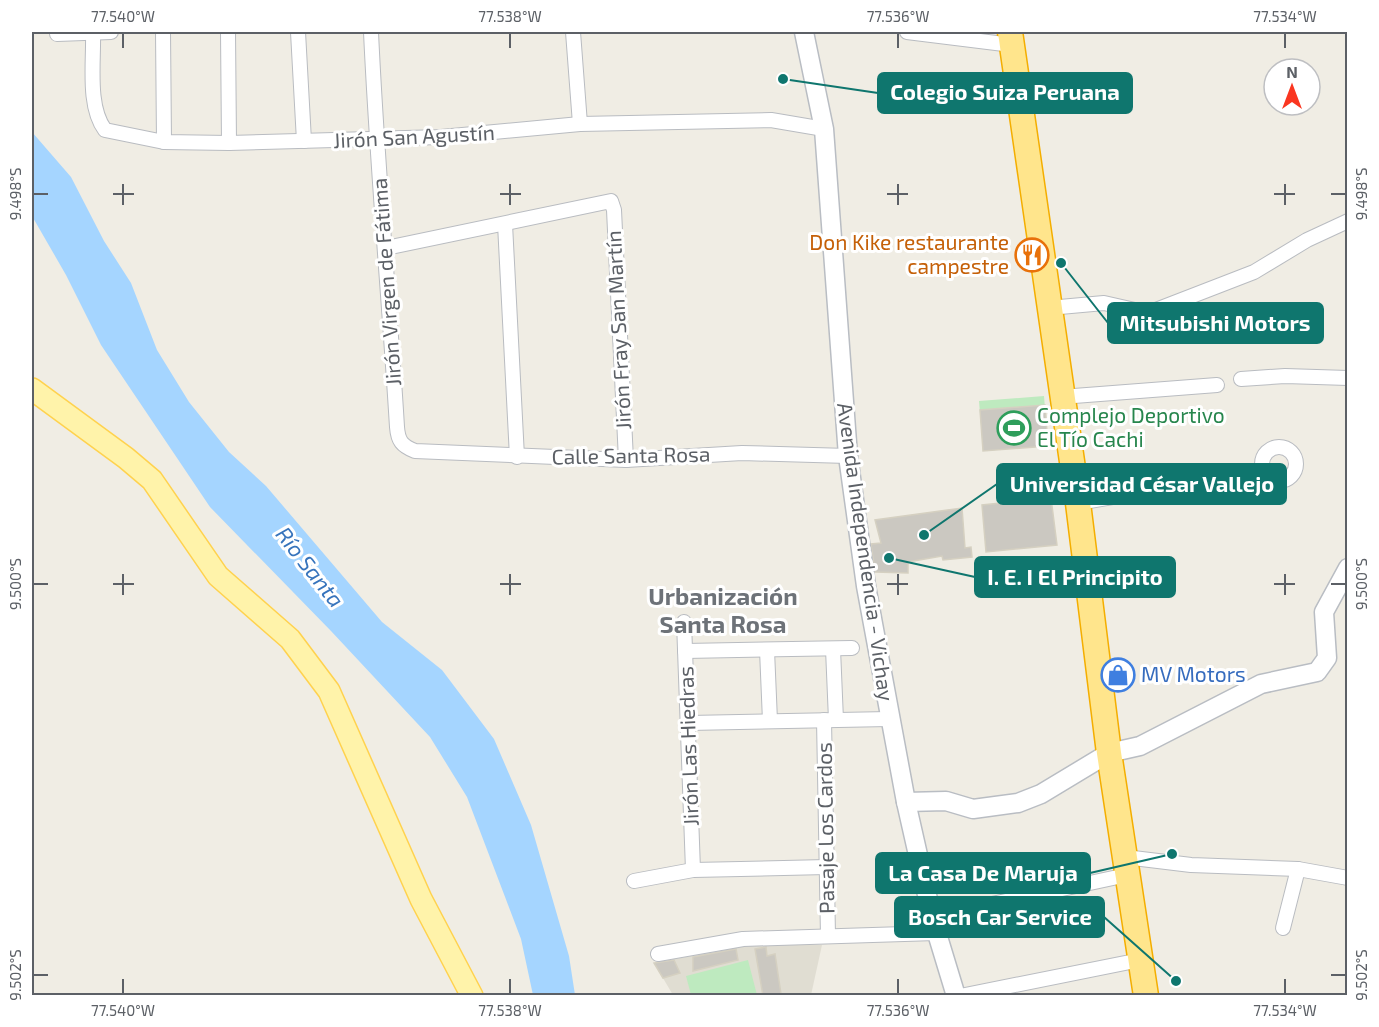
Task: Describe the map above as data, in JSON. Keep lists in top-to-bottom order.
{
  "streets": {
    "main road": ["Avenida Independencia - Vichay"],
    "street": [
      "Jirón San Agustín",
      "Jirón Virgen de Fátima",
      "Jirón Fray San Martín",
      "Calle Santa Rosa",
      "Jirón Las Hiedras",
      "Pasaje Los Cardos"
    ]
  },
  "crossings": [
    ["Jirón San Agustín", "Jirón Virgen de Fátima"],
    ["Jirón San Agustín", "Avenida Independencia - Vichay"],
    ["Jirón Virgen de Fátima", "Calle Santa Rosa"],
    ["Jirón Fray San Martín", "Calle Santa Rosa"],
    ["Calle Santa Rosa", "Avenida Independencia - Vichay"]
  ],
  "districts": ["Urbanización Santa Rosa"],
  "water": ["Río Santa"],
  "places": {
    "other": [
      "Colegio Suiza Peruana",
      "Mitsubishi Motors",
      "Universidad César Vallejo",
      "I. E. I El Principito",
      "La Casa De Maruja",
      "Bosch Car Service"
    ],
    "restaurant": ["Don Kike restaurante campestre"],
    "sports": ["Complejo Deportivo El Tío Cachi"],
    "shop": ["MV Motors"]
  },
  "north": "top",
  "coordinates": [
    "77.540°W",
    "77.538°W",
    "77.536°W",
    "77.534°W",
    "9.498°S",
    "9.500°S",
    "9.502°S"
  ]
}
